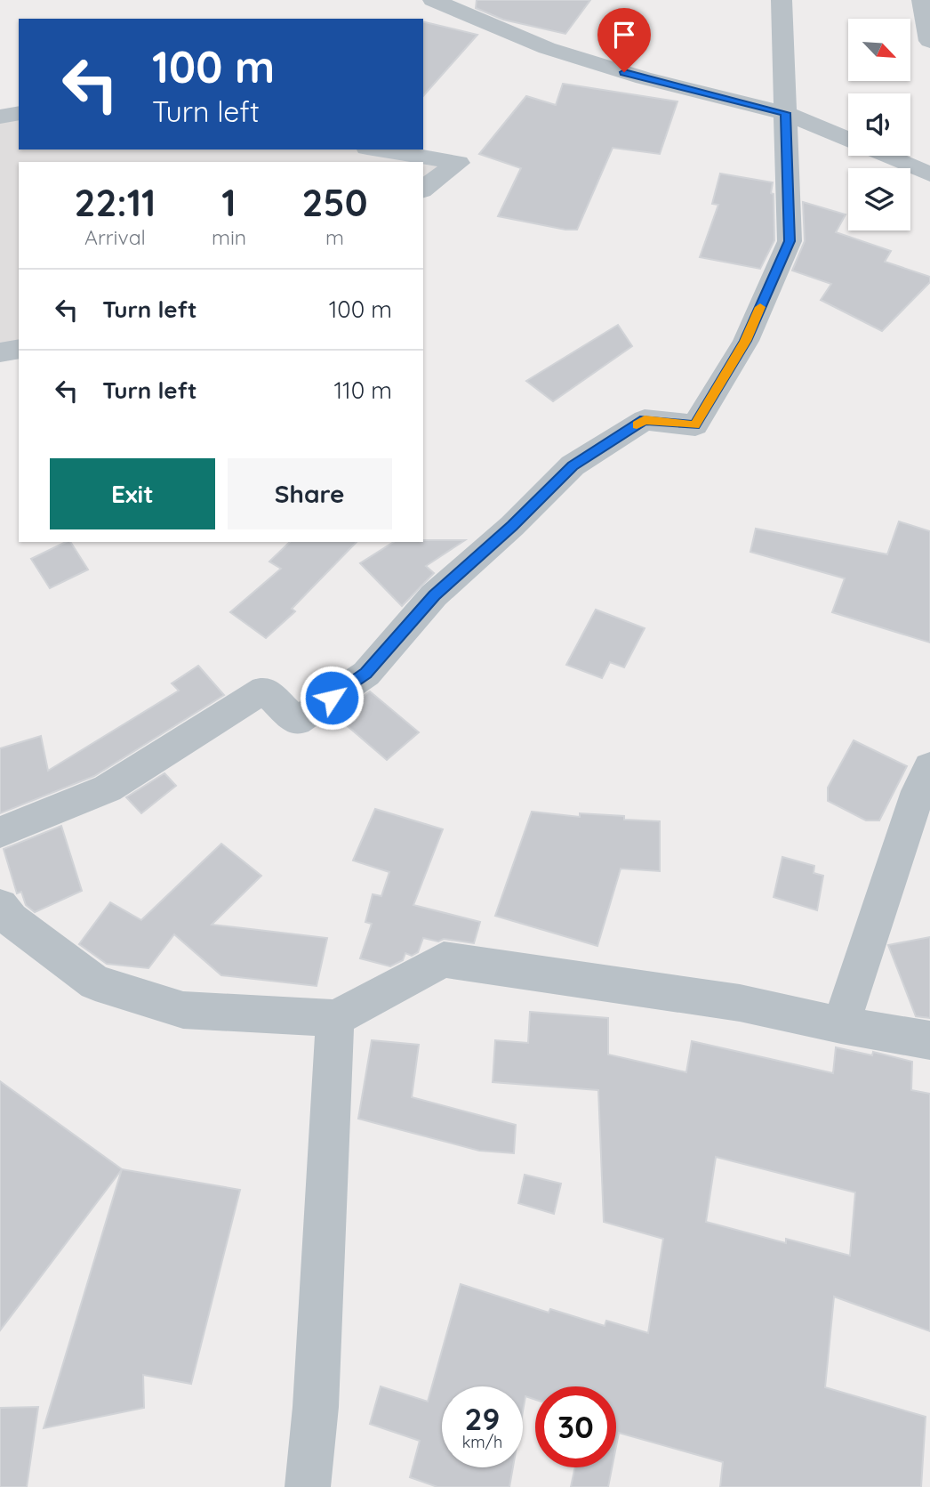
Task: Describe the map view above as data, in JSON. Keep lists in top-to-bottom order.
{
  "north": "bottom right",
  "page": {
    "turn": ["100 m", "Turn left"],
    "eta": [
      "22:11",
      "Arrival",
      "1",
      "min",
      "250",
      "m"
    ],
    "list": [
      {
        "name": "Turn left",
        "value": "100 m"
      },
      {
        "name": "Turn left",
        "value": "110 m"
      }
    ],
    "buttons": ["Exit", "Share"],
    "speed": "29 km/h",
    "limit": "30"
  }
}
